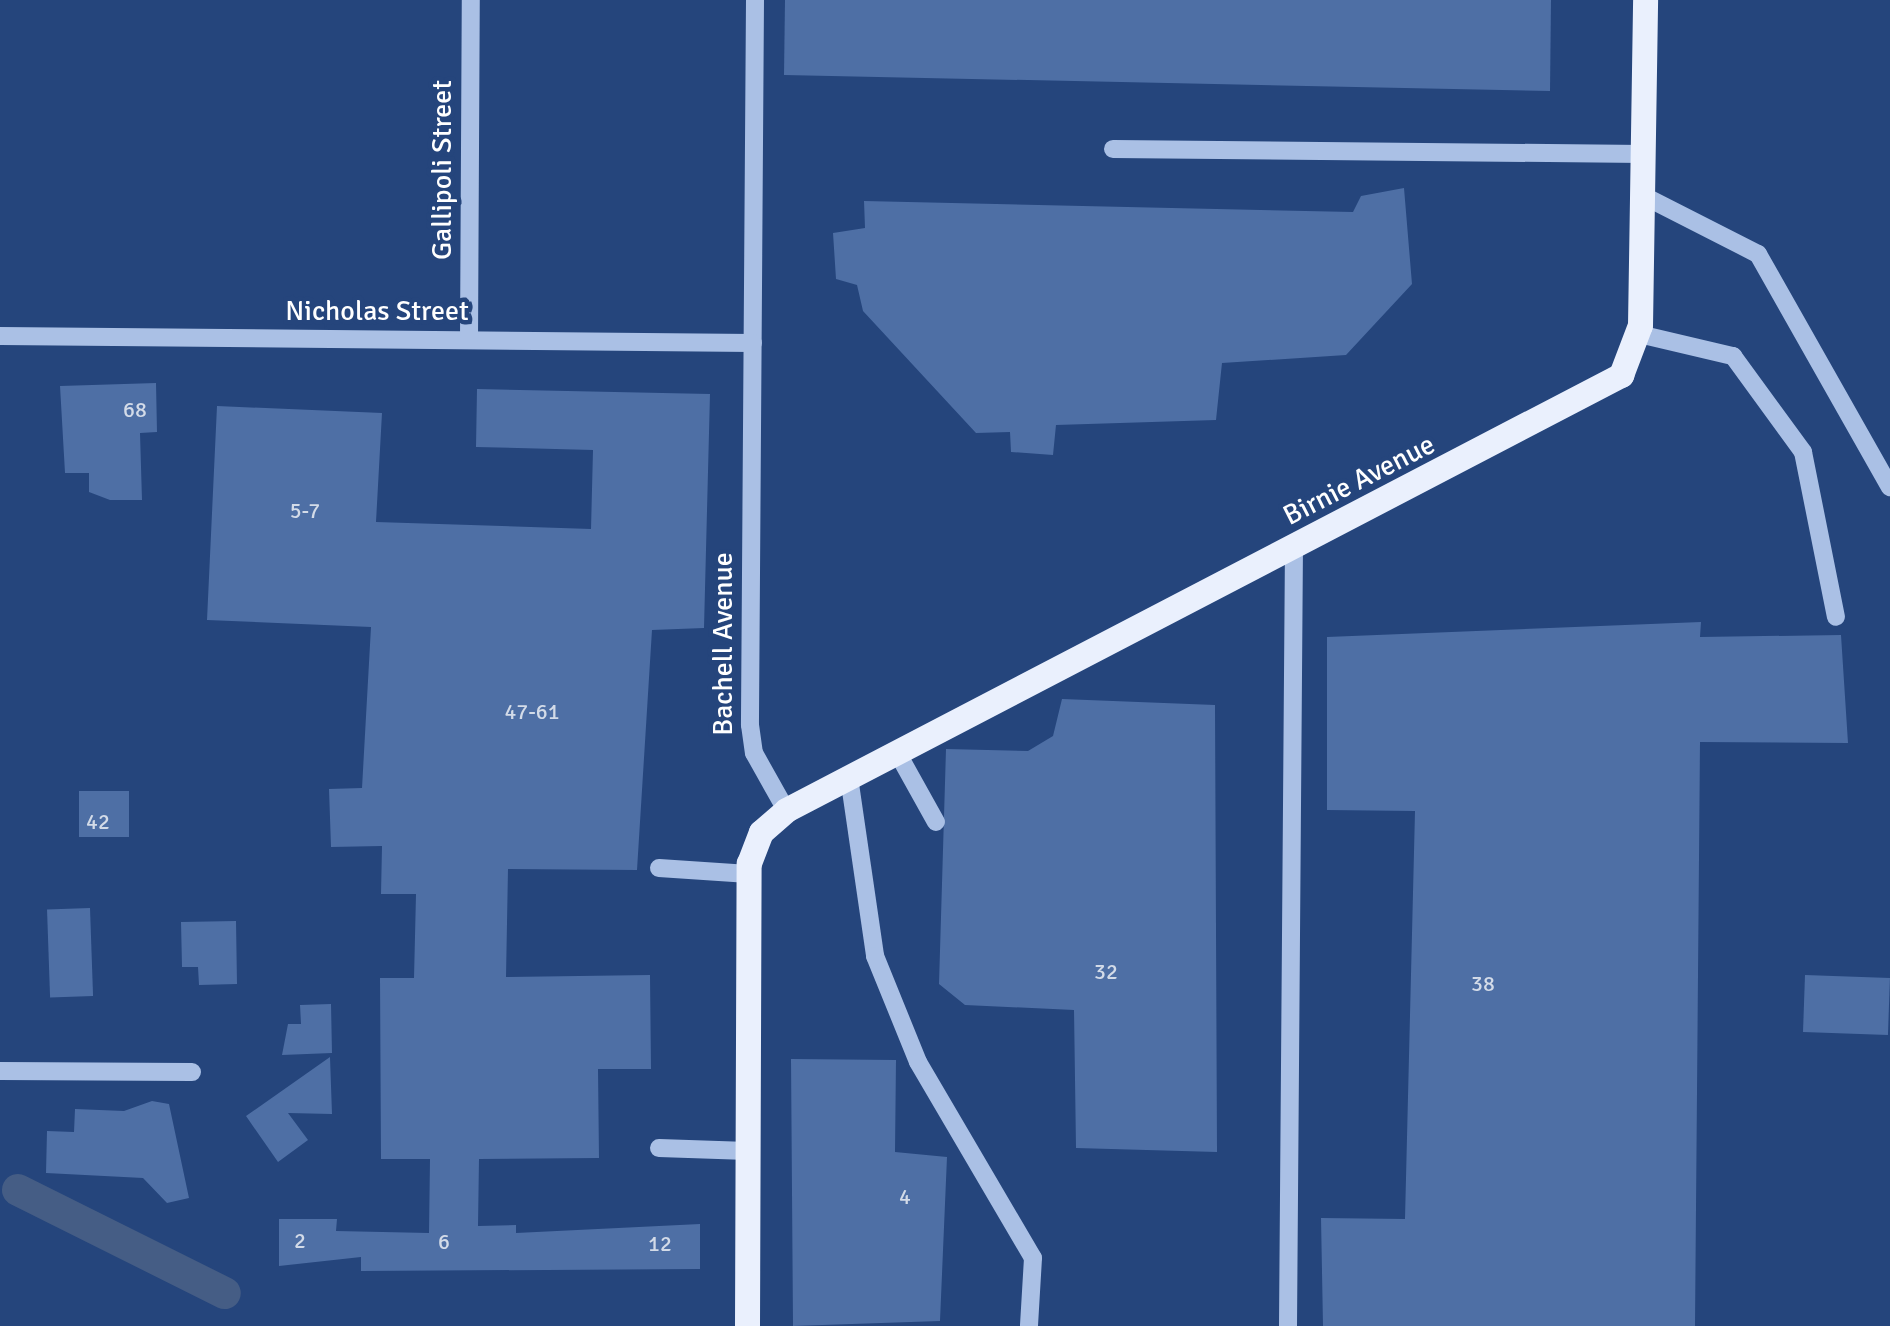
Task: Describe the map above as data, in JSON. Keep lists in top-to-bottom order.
{
  "streets": {
    "main road": ["Birnie Avenue"],
    "street": ["Gallipoli Street", "Nicholas Street", "Bachell Avenue"]
  },
  "crossings": [
    ["Gallipoli Street", "Nicholas Street"],
    ["Nicholas Street", "Bachell Avenue"],
    ["Birnie Avenue", "Bachell Avenue"]
  ],
  "house_numbers": [
    "68",
    "5-7",
    "47-61",
    "42",
    "32",
    "38",
    "4",
    "2",
    "6",
    "12"
  ]
}
